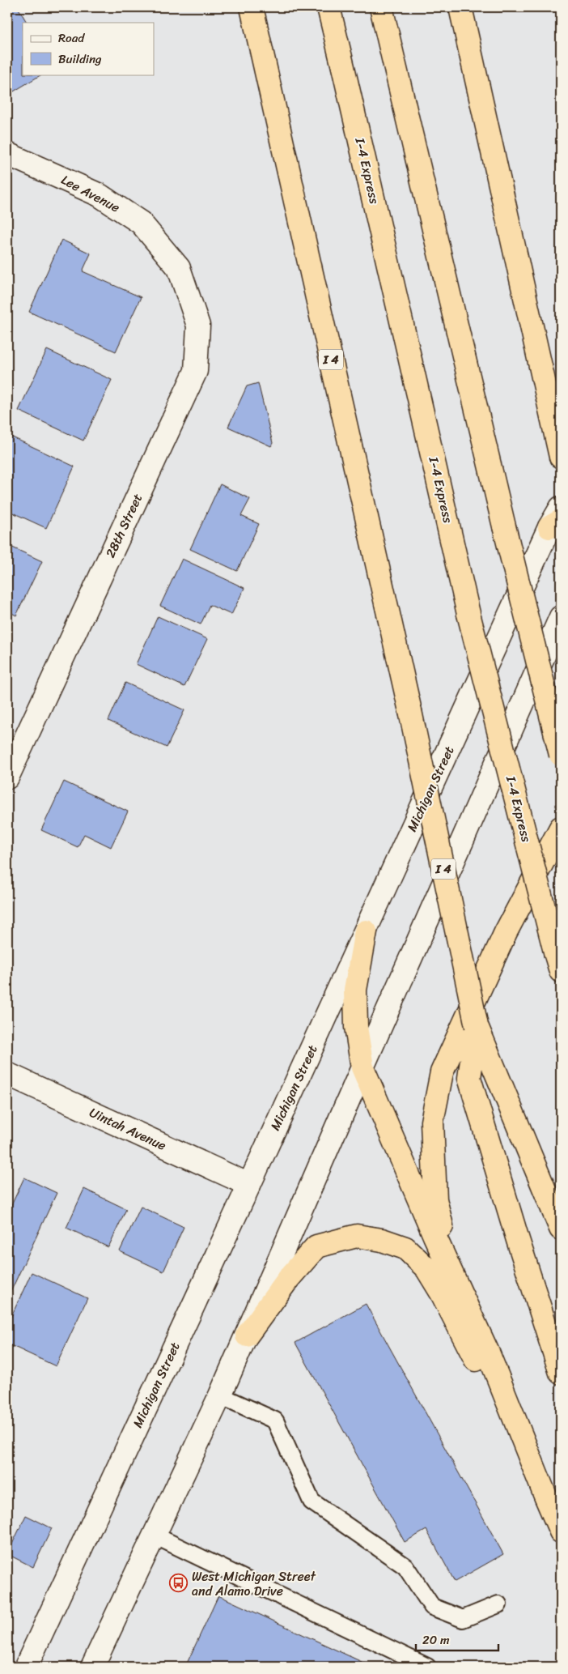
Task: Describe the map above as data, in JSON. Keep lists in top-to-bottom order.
{
  "streets": {
    "highway": ["I-4 Express", "I 4"],
    "main road": [
      "Lee Avenue",
      "28th Street",
      "Michigan Street",
      "Uintah Avenue"
    ]
  },
  "crossings": [
    ["Lee Avenue", "28th Street"],
    ["Michigan Street", "Uintah Avenue"]
  ],
  "places": {
    "bus stop": ["West Michigan Street and Alamo Drive"]
  },
  "legend": ["Road", "Building"],
  "scale_bar": "20 m"
}
